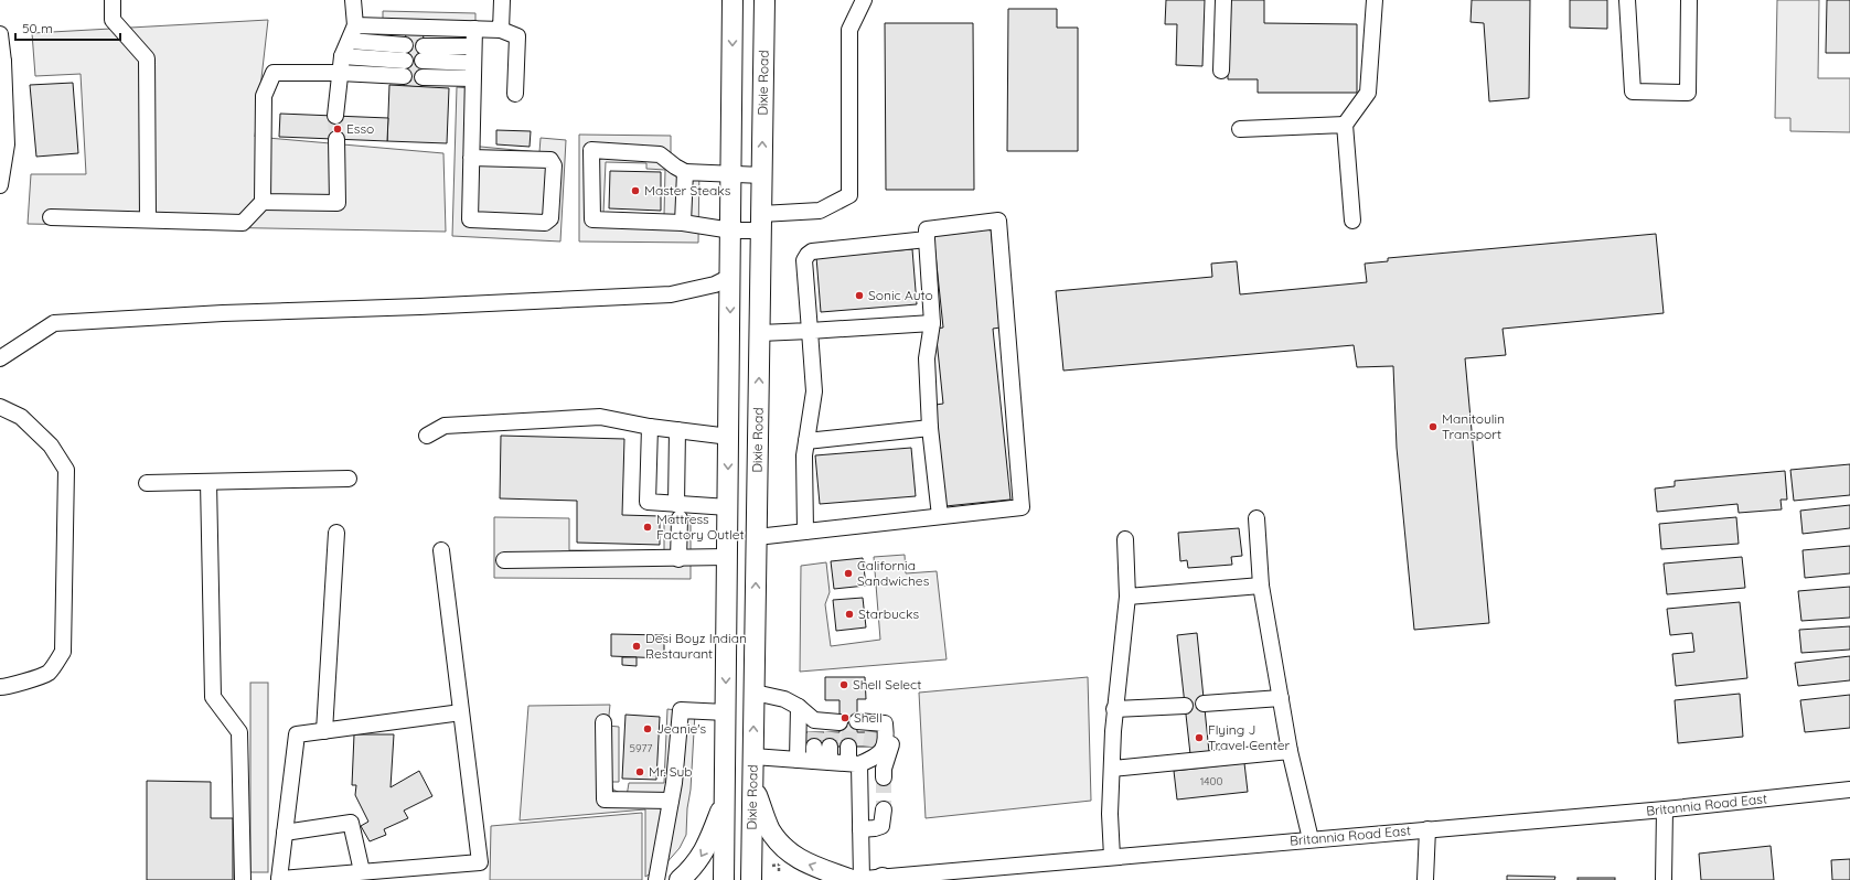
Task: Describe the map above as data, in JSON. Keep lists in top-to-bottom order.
{
  "streets": {
    "main road": ["Dixie Road"],
    "street": ["Britannia Road East"]
  },
  "places": [
    "Esso",
    "Master Steaks",
    "Sonic Auto",
    "Manitoulin Transport",
    "Mattress Factory Outlet",
    "California Sandwiches",
    "Starbucks",
    "Desi Boyz Indian Restaurant",
    "Shell Select",
    "Shell",
    "Jeanie's",
    "Flying J Travel Center",
    "Mr. Sub"
  ],
  "house_numbers": ["5977", "1400"],
  "scale_bar": "50 m"
}
